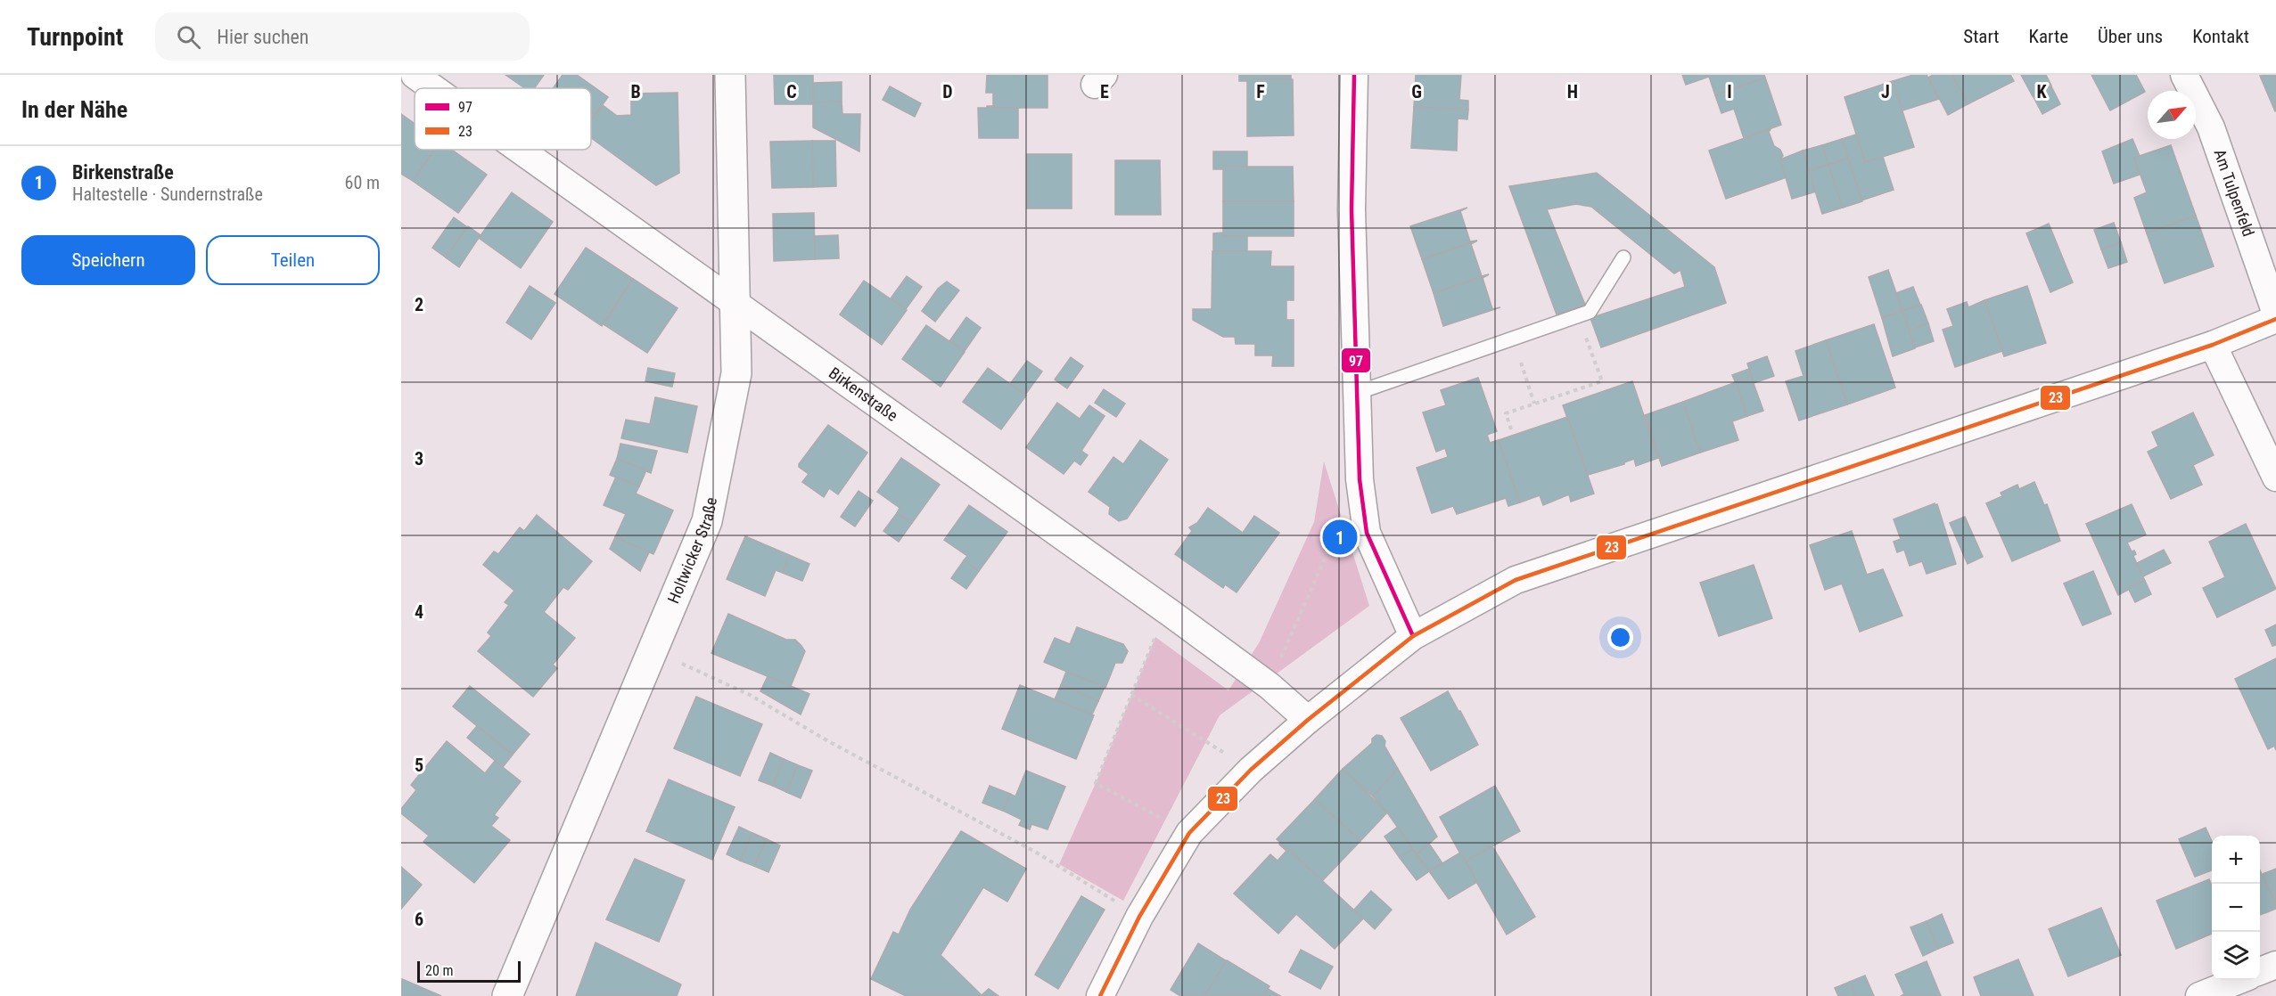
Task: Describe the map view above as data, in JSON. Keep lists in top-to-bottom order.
{
  "streets": {
    "street": ["Am Tulpenfeld", "Birkenstraße", "Holtwicker Straße"]
  },
  "crossings": [
    ["Birkenstraße", "Holtwicker Straße"]
  ],
  "lines": ["transit line 97", "transit line 23"],
  "legend": ["97", "23"],
  "scale_bar": "20 m",
  "north": "top right",
  "page": {
    "header": "Turnpoint",
    "search": "Hier suchen",
    "nav": [
      "Start",
      "Karte",
      "Über uns",
      "Kontakt"
    ],
    "heading": "In der Nähe",
    "list": [
      {
        "mark": "1",
        "name": "Birkenstraße",
        "note": "Haltestelle · Sundernstraße",
        "value": "60 m"
      }
    ],
    "buttons": ["Speichern", "Teilen"],
    "pins": "1",
    "map_buttons": ["+", "−"],
    "scale": "20 m"
  },
  "grid": {
    "columns": [
      "B",
      "C",
      "D",
      "E",
      "F",
      "G",
      "H",
      "I",
      "J",
      "K"
    ],
    "rows": [
      "2",
      "3",
      "4",
      "5",
      "6"
    ]
  }
}
